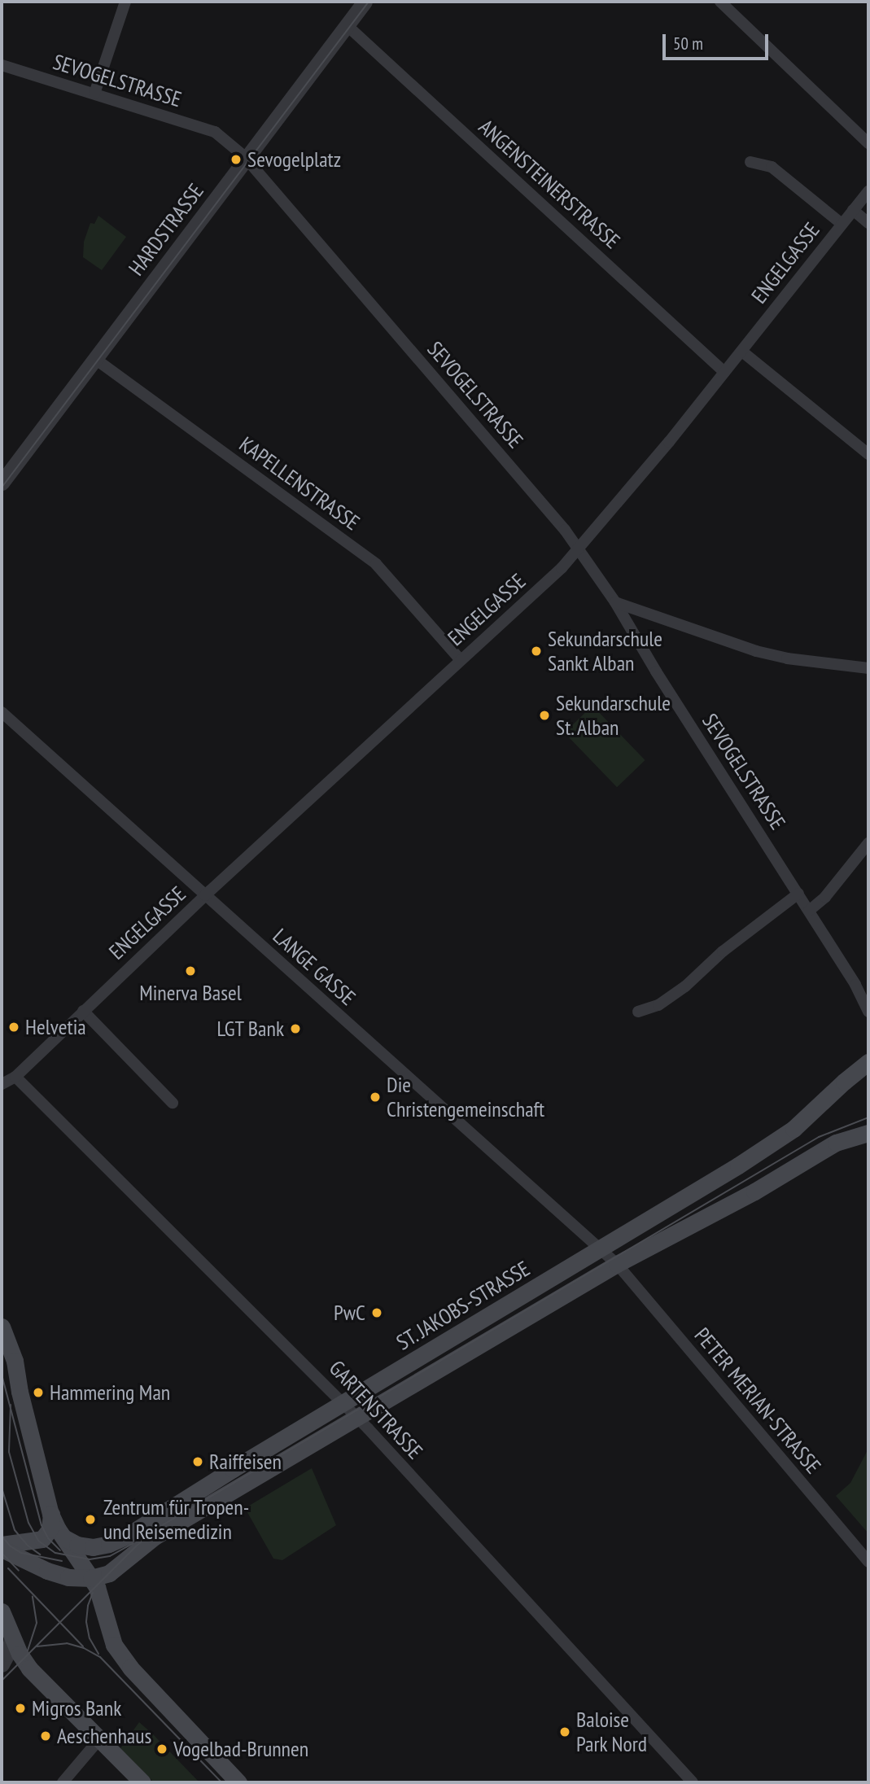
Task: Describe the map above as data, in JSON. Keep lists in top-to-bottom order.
{
  "streets": {
    "main road": ["ST. JAKOBS-STRASSE"],
    "street": [
      "SEVOGELSTRASSE",
      "ANGENSTEINERSTRASSE",
      "HARDSTRASSE",
      "ENGELGASSE",
      "KAPELLENSTRASSE",
      "LANGE GASSE",
      "PETER MERIAN-STRASSE",
      "GARTENSTRASSE"
    ]
  },
  "crossings": [
    ["SEVOGELSTRASSE", "HARDSTRASSE"],
    ["SEVOGELSTRASSE", "ENGELGASSE"],
    ["ANGENSTEINERSTRASSE", "HARDSTRASSE"],
    ["ANGENSTEINERSTRASSE", "ENGELGASSE"],
    ["HARDSTRASSE", "KAPELLENSTRASSE"],
    ["ENGELGASSE", "KAPELLENSTRASSE"],
    ["ENGELGASSE", "LANGE GASSE"],
    ["ENGELGASSE", "GARTENSTRASSE"],
    ["LANGE GASSE", "ST. JAKOBS-STRASSE"],
    ["LANGE GASSE", "PETER MERIAN-STRASSE"],
    ["ST. JAKOBS-STRASSE", "PETER MERIAN-STRASSE"],
    ["ST. JAKOBS-STRASSE", "GARTENSTRASSE"]
  ],
  "places": [
    "Sevogelplatz",
    "Sekundarschule Sankt Alban",
    "Sekundarschule St. Alban",
    "Minerva Basel",
    "Helvetia",
    "LGT Bank",
    "Die Christengemeinschaft",
    "PwC",
    "Hammering Man",
    "Raiffeisen",
    "Zentrum für Tropen- und Reisemedizin",
    "Migros Bank",
    "Baloise Park Nord",
    "Aeschenhaus",
    "Vogelbad-Brunnen"
  ],
  "scale_bar": "50 m"
}
